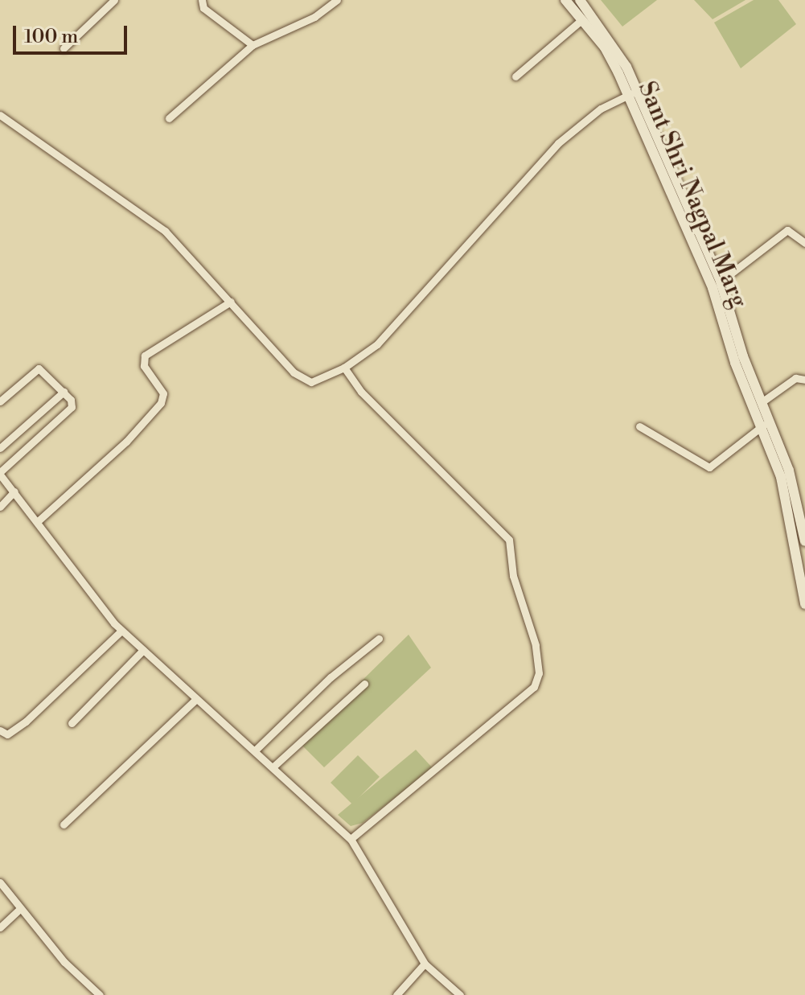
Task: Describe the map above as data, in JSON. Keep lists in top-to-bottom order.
{
  "streets": {
    "street": ["Sant Shri Nagpal Marg"]
  },
  "scale_bar": "100 m"
}
